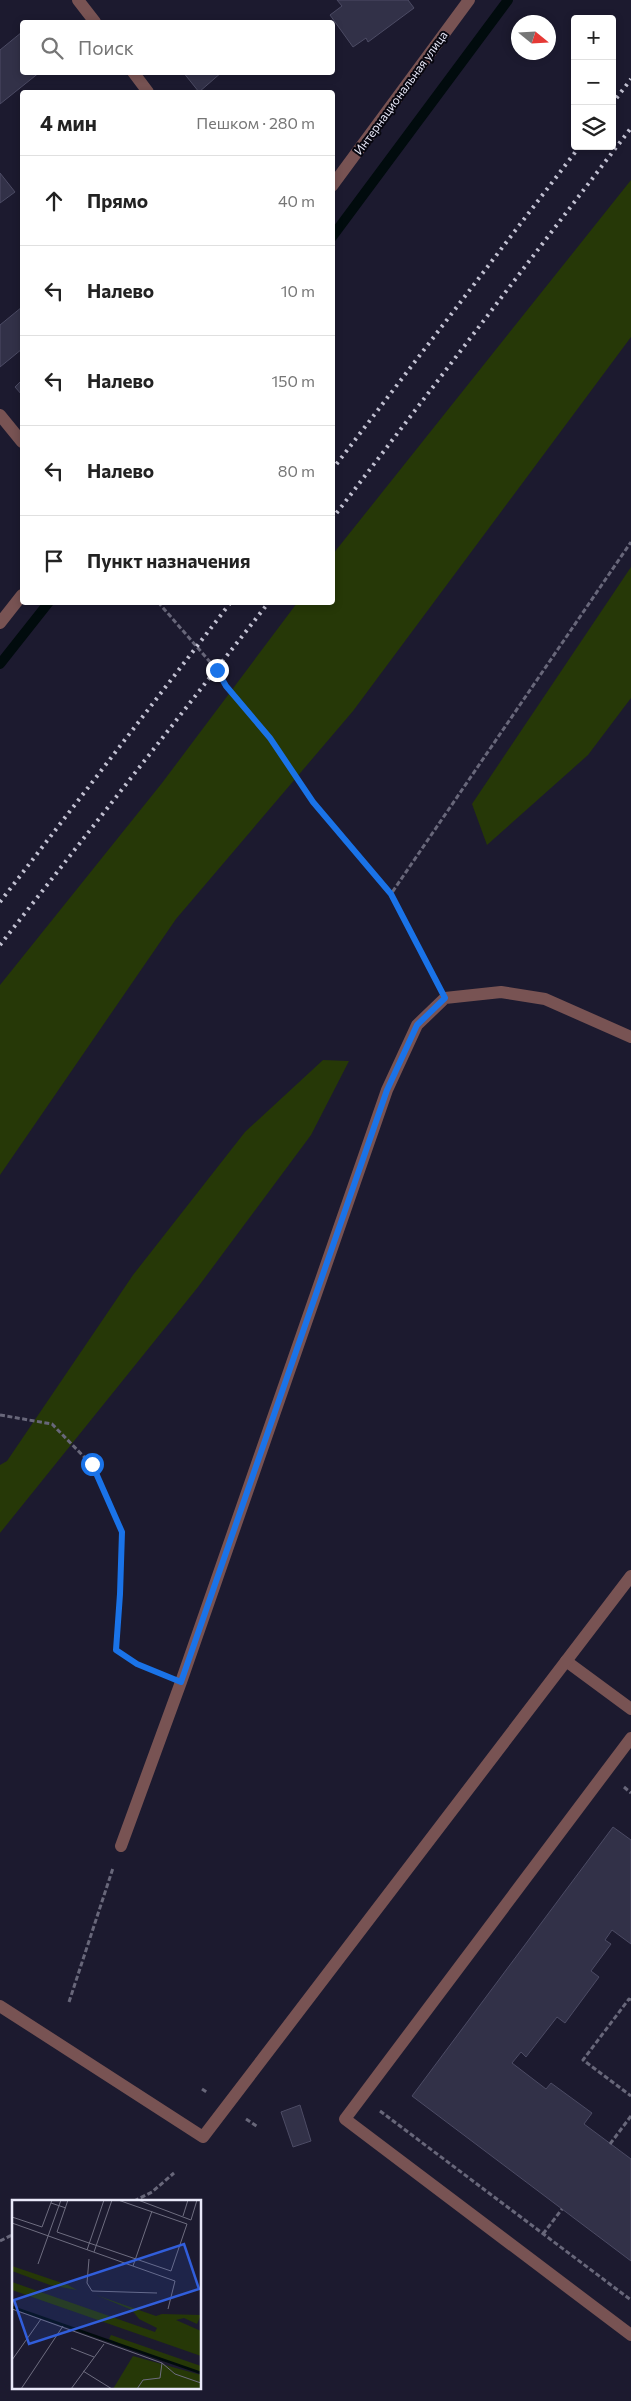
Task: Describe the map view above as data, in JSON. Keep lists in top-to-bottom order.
{
  "streets": {
    "street": ["Интернациональная улица"]
  },
  "north": "right",
  "page": {
    "map_buttons": ["+", "−"],
    "search": "Поиск",
    "heading": ["4 мин", "Пешком · 280 m"],
    "list": [
      ["Прямо", "40 m"],
      ["Налево", "10 m"],
      ["Налево", "150 m"],
      ["Налево", "80 m"],
      "Пункт назначения"
    ]
  }
}
